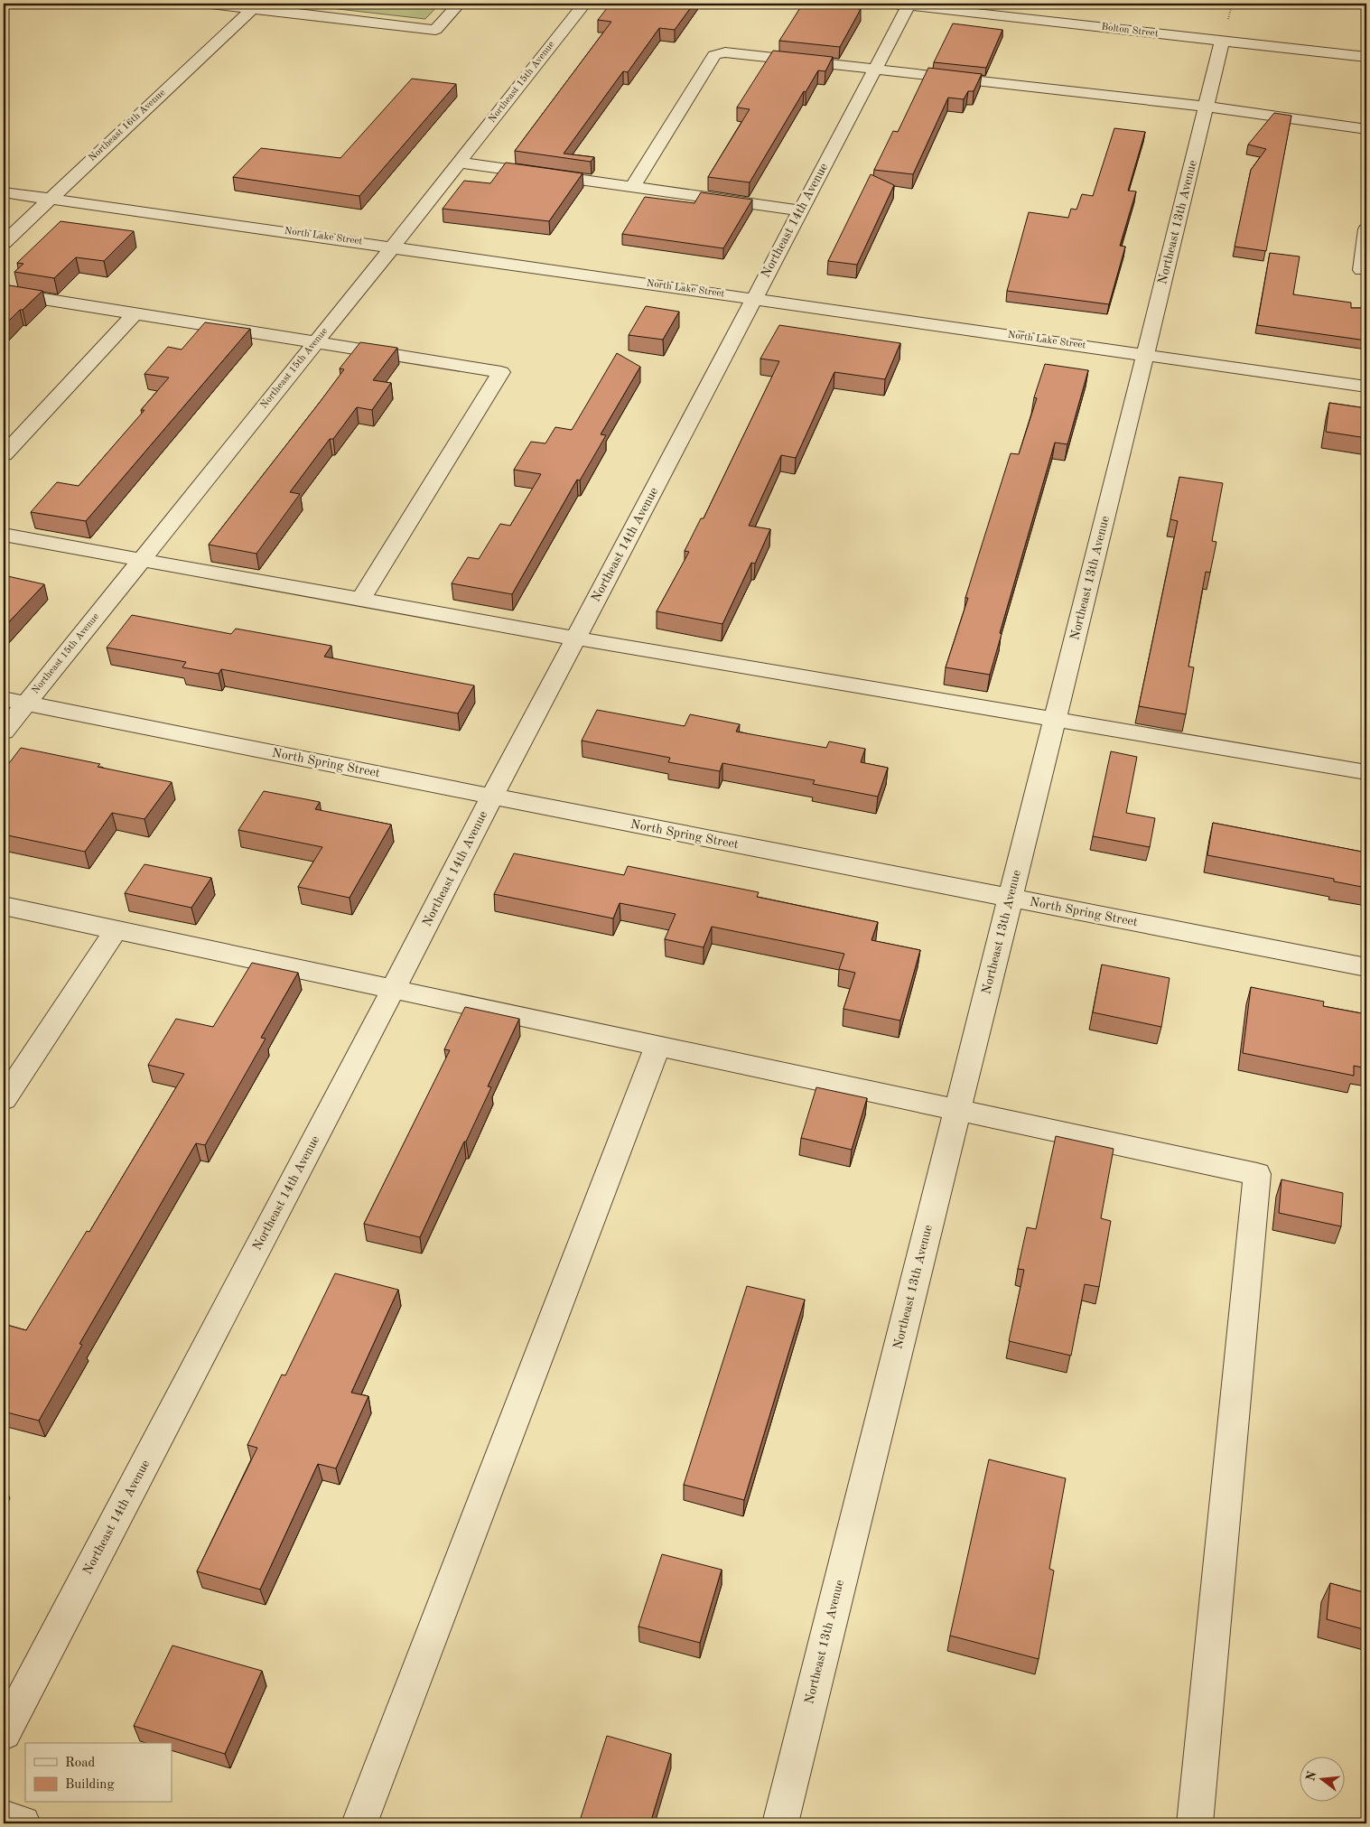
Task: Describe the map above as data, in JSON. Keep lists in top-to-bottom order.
{
  "streets": {
    "street": [
      "Bolton Street",
      "Northeast 15th Avenue",
      "Northeast 16th Avenue",
      "Northeast 14th Avenue",
      "Northeast 13th Avenue",
      "North Lake Street",
      "North Spring Street"
    ]
  },
  "crossings": [
    ["Bolton Street", "Northeast 14th Avenue"],
    ["Bolton Street", "Northeast 13th Avenue"],
    ["Northeast 15th Avenue", "North Lake Street"],
    ["Northeast 15th Avenue", "North Spring Street"],
    ["Northeast 16th Avenue", "North Lake Street"],
    ["Northeast 14th Avenue", "North Lake Street"],
    ["Northeast 14th Avenue", "North Spring Street"],
    ["Northeast 13th Avenue", "North Lake Street"],
    ["Northeast 13th Avenue", "North Spring Street"]
  ],
  "legend": ["Road", "Building"],
  "north": "left"
}
